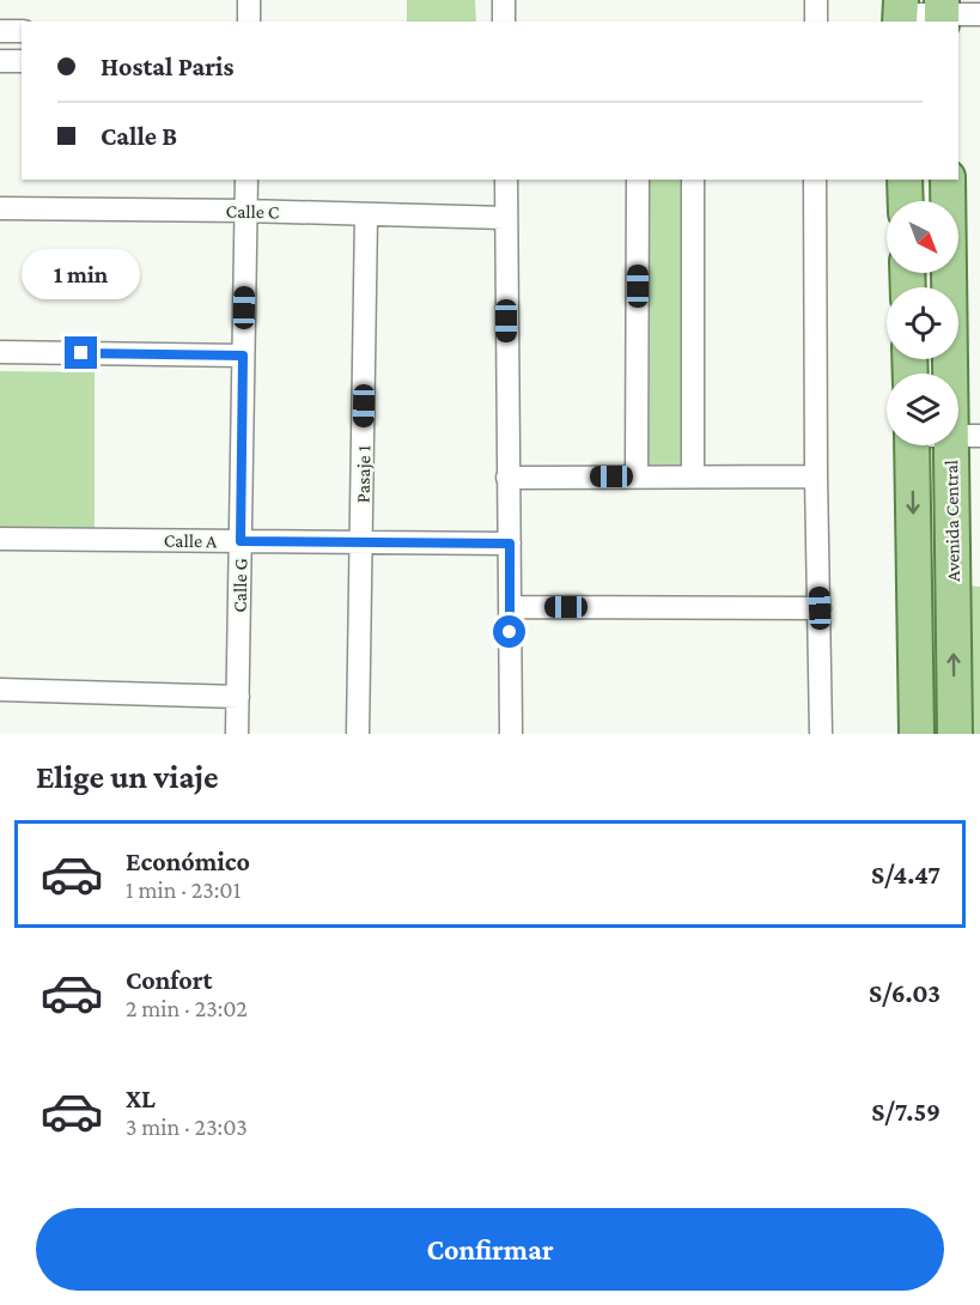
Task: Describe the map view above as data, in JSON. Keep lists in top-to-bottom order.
{
  "streets": {
    "main road": ["Avenida Central"],
    "street": [
      "Calle C",
      "Pasaje 1",
      "Calle A",
      "Calle G"
    ]
  },
  "crossings": [
    ["Calle C", "Pasaje 1"],
    ["Calle C", "Calle G"],
    ["Pasaje 1", "Calle A"],
    ["Calle A", "Calle G"]
  ],
  "north": "bottom right",
  "page": {
    "banner": ["Hostal Paris", "Calle B"],
    "bubble": "1 min",
    "heading": "Elige un viaje",
    "list": [
      {
        "name": "Económico",
        "note": "1 min · 23:01",
        "value": "S/4.47"
      },
      {
        "name": "Confort",
        "note": "2 min · 23:02",
        "value": "S/6.03"
      },
      {
        "name": "XL",
        "note": "3 min · 23:03",
        "value": "S/7.59"
      }
    ],
    "buttons": "Confirmar"
  }
}
